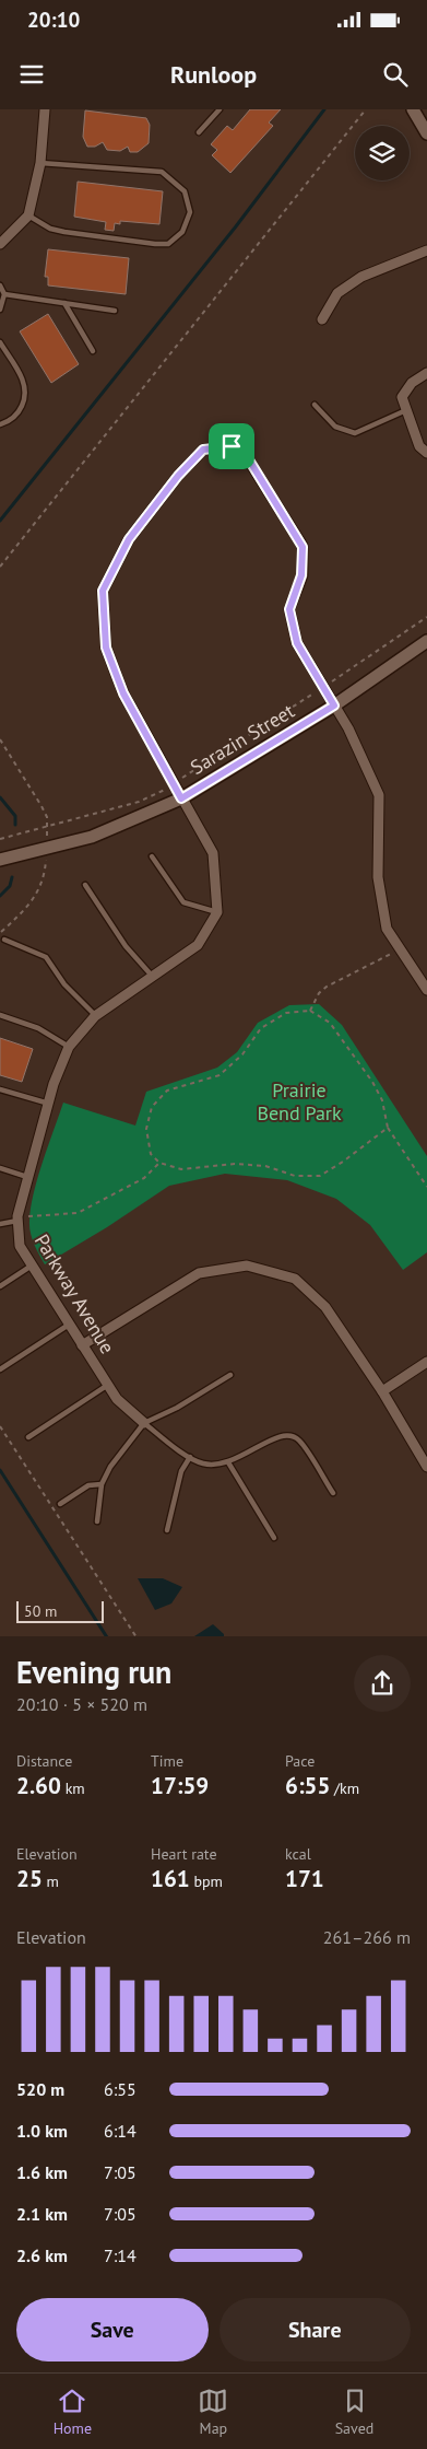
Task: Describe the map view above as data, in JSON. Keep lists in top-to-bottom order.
{
  "streets": {
    "street": ["Sarazin Street", "Parkway Avenue"]
  },
  "parks": ["Prairie Bend Park"],
  "scale_bar": "50 m",
  "page": {
    "status": "20:10",
    "header": "Runloop",
    "scale": "50 m",
    "heading": ["Evening run", "20:10 · 5 × 520 m"],
    "stats": [
      ["Distance", "2.60 km"],
      ["Time", "17:59"],
      ["Pace", "6:55 /km"],
      ["Elevation", "25 m"],
      ["Heart rate", "161 bpm"],
      ["kcal", "171"]
    ],
    "chart": ["Elevation", "261–266 m"],
    "list": [
      {
        "name": "520 m",
        "note": "6:55"
      },
      {
        "name": "1.0 km",
        "note": "6:14"
      },
      {
        "name": "1.6 km",
        "note": "7:05"
      },
      {
        "name": "2.1 km",
        "note": "7:05"
      },
      {
        "name": "2.6 km",
        "note": "7:14"
      }
    ],
    "buttons": ["Save", "Share"],
    "tabs": ["Home", "Map", "Saved"]
  }
}
